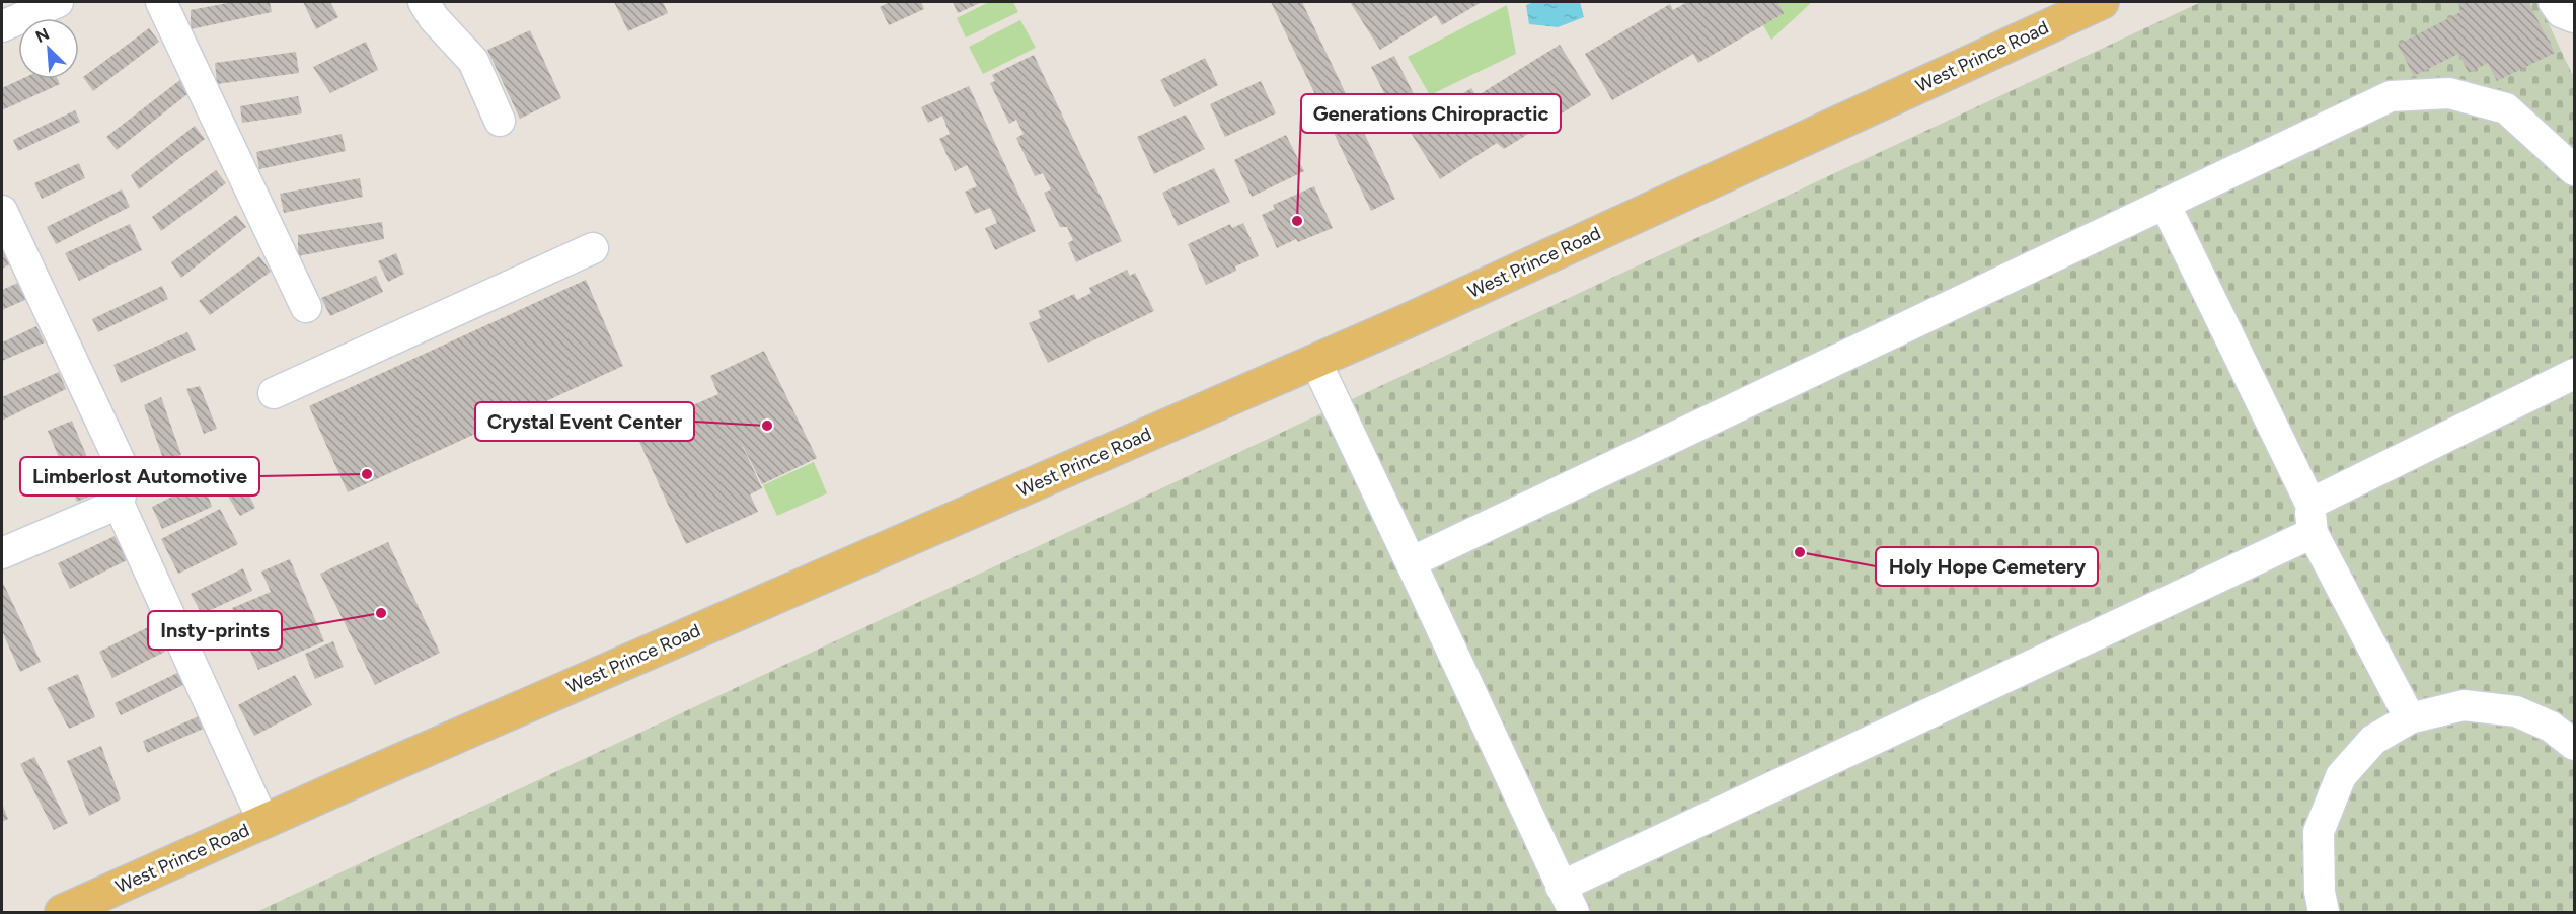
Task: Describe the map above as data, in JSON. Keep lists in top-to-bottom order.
{
  "streets": {
    "main road": ["West Prince Road"]
  },
  "places": [
    "Generations Chiropractic",
    "Crystal Event Center",
    "Limberlost Automotive",
    "Holy Hope Cemetery",
    "Insty-prints"
  ],
  "north": "top left"
}
